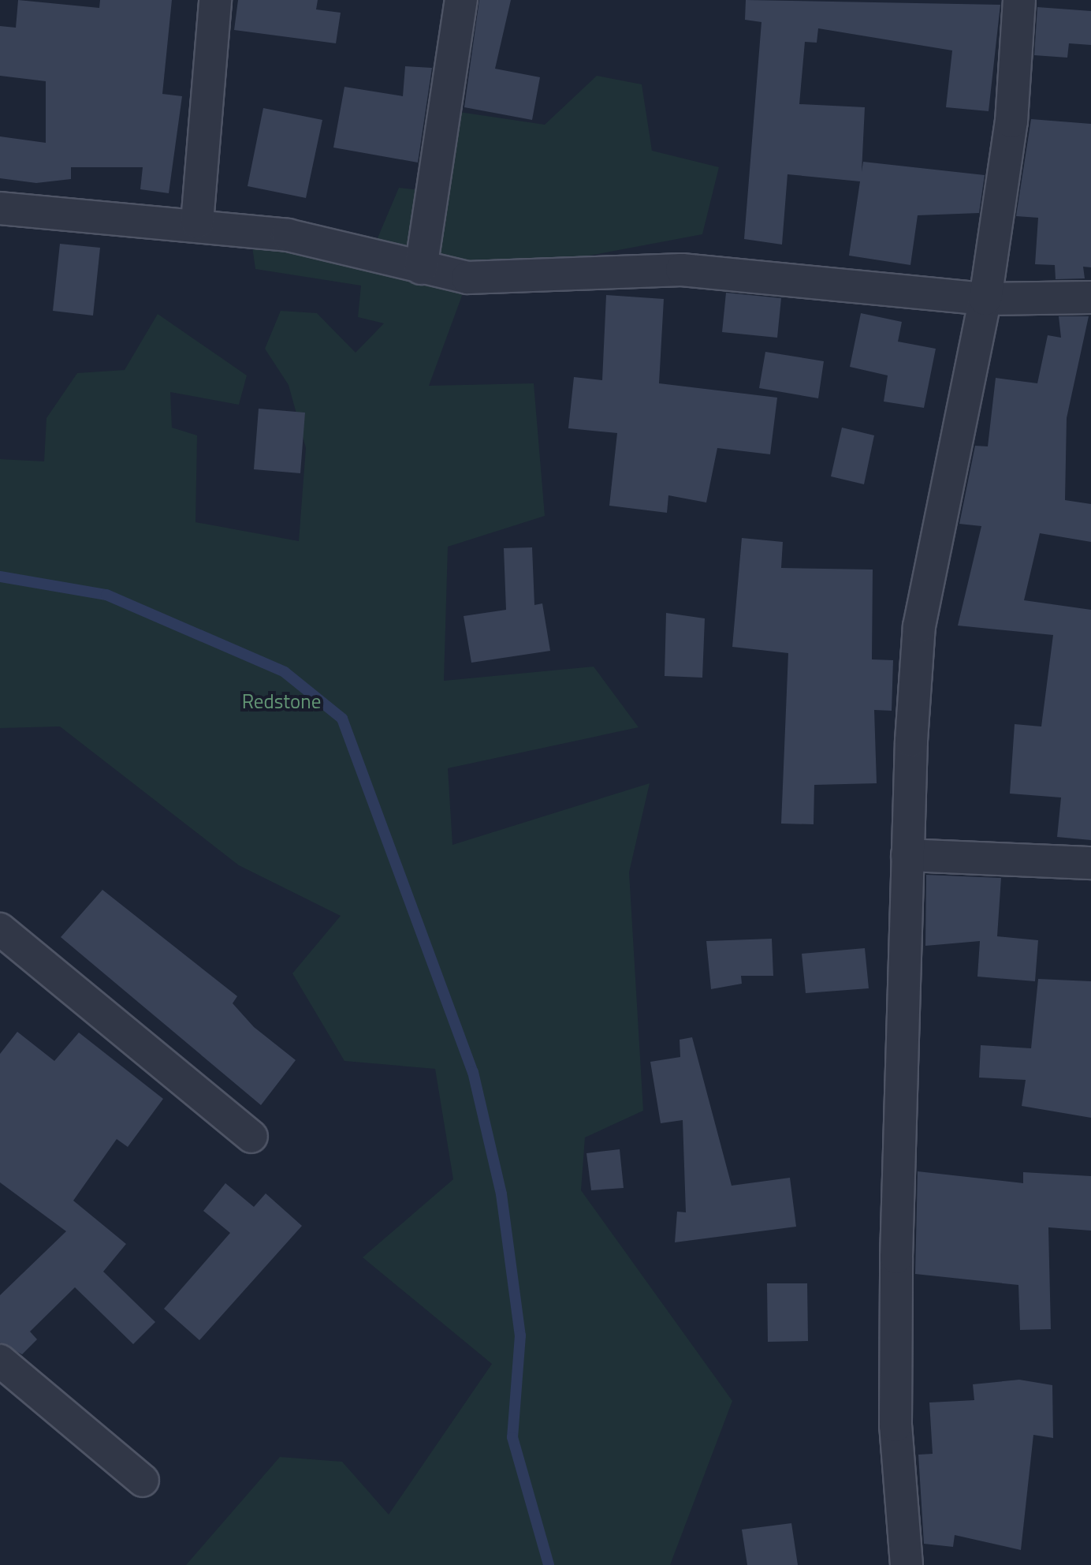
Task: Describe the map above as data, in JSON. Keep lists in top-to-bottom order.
{
  "parks": ["Redstone"]
}
